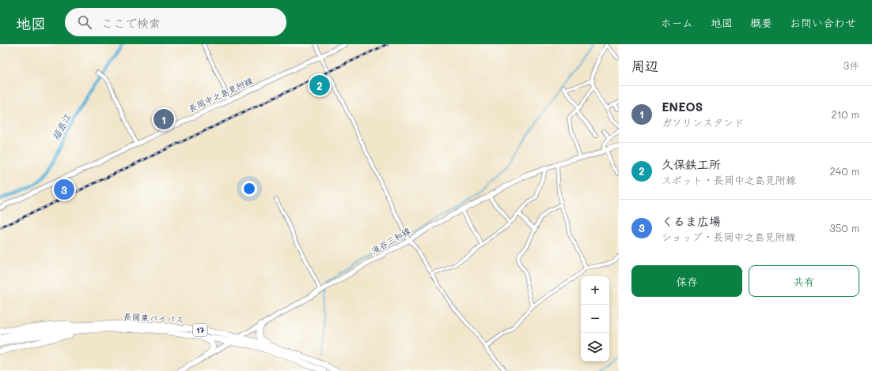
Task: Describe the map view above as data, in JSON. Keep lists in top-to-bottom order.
{
  "streets": {
    "highway": ["長岡東バイパス", "17"],
    "main road": ["長岡中之島見附線", "滝谷三和線"]
  },
  "crossings": [
    ["滝谷三和線", "長岡東バイパス"]
  ],
  "water": ["福島江"],
  "page": {
    "header": "地図",
    "search": "ここで検索",
    "nav": [
      "ホーム",
      "地図",
      "概要",
      "お問い合わせ"
    ],
    "heading": ["周辺", "3件"],
    "pins": ["2", "1", "3"],
    "list": [
      {
        "mark": "1",
        "name": "ENEOS",
        "note": "ガソリンスタンド",
        "value": "210 m"
      },
      {
        "mark": "2",
        "name": "久保鉄工所",
        "note": "スポット · 長岡中之島見附線",
        "value": "240 m"
      },
      {
        "mark": "3",
        "name": "くるま広場",
        "note": "ショップ · 長岡中之島見附線",
        "value": "350 m"
      }
    ],
    "buttons": ["保存", "共有"],
    "map_buttons": ["+", "−"]
  }
}
